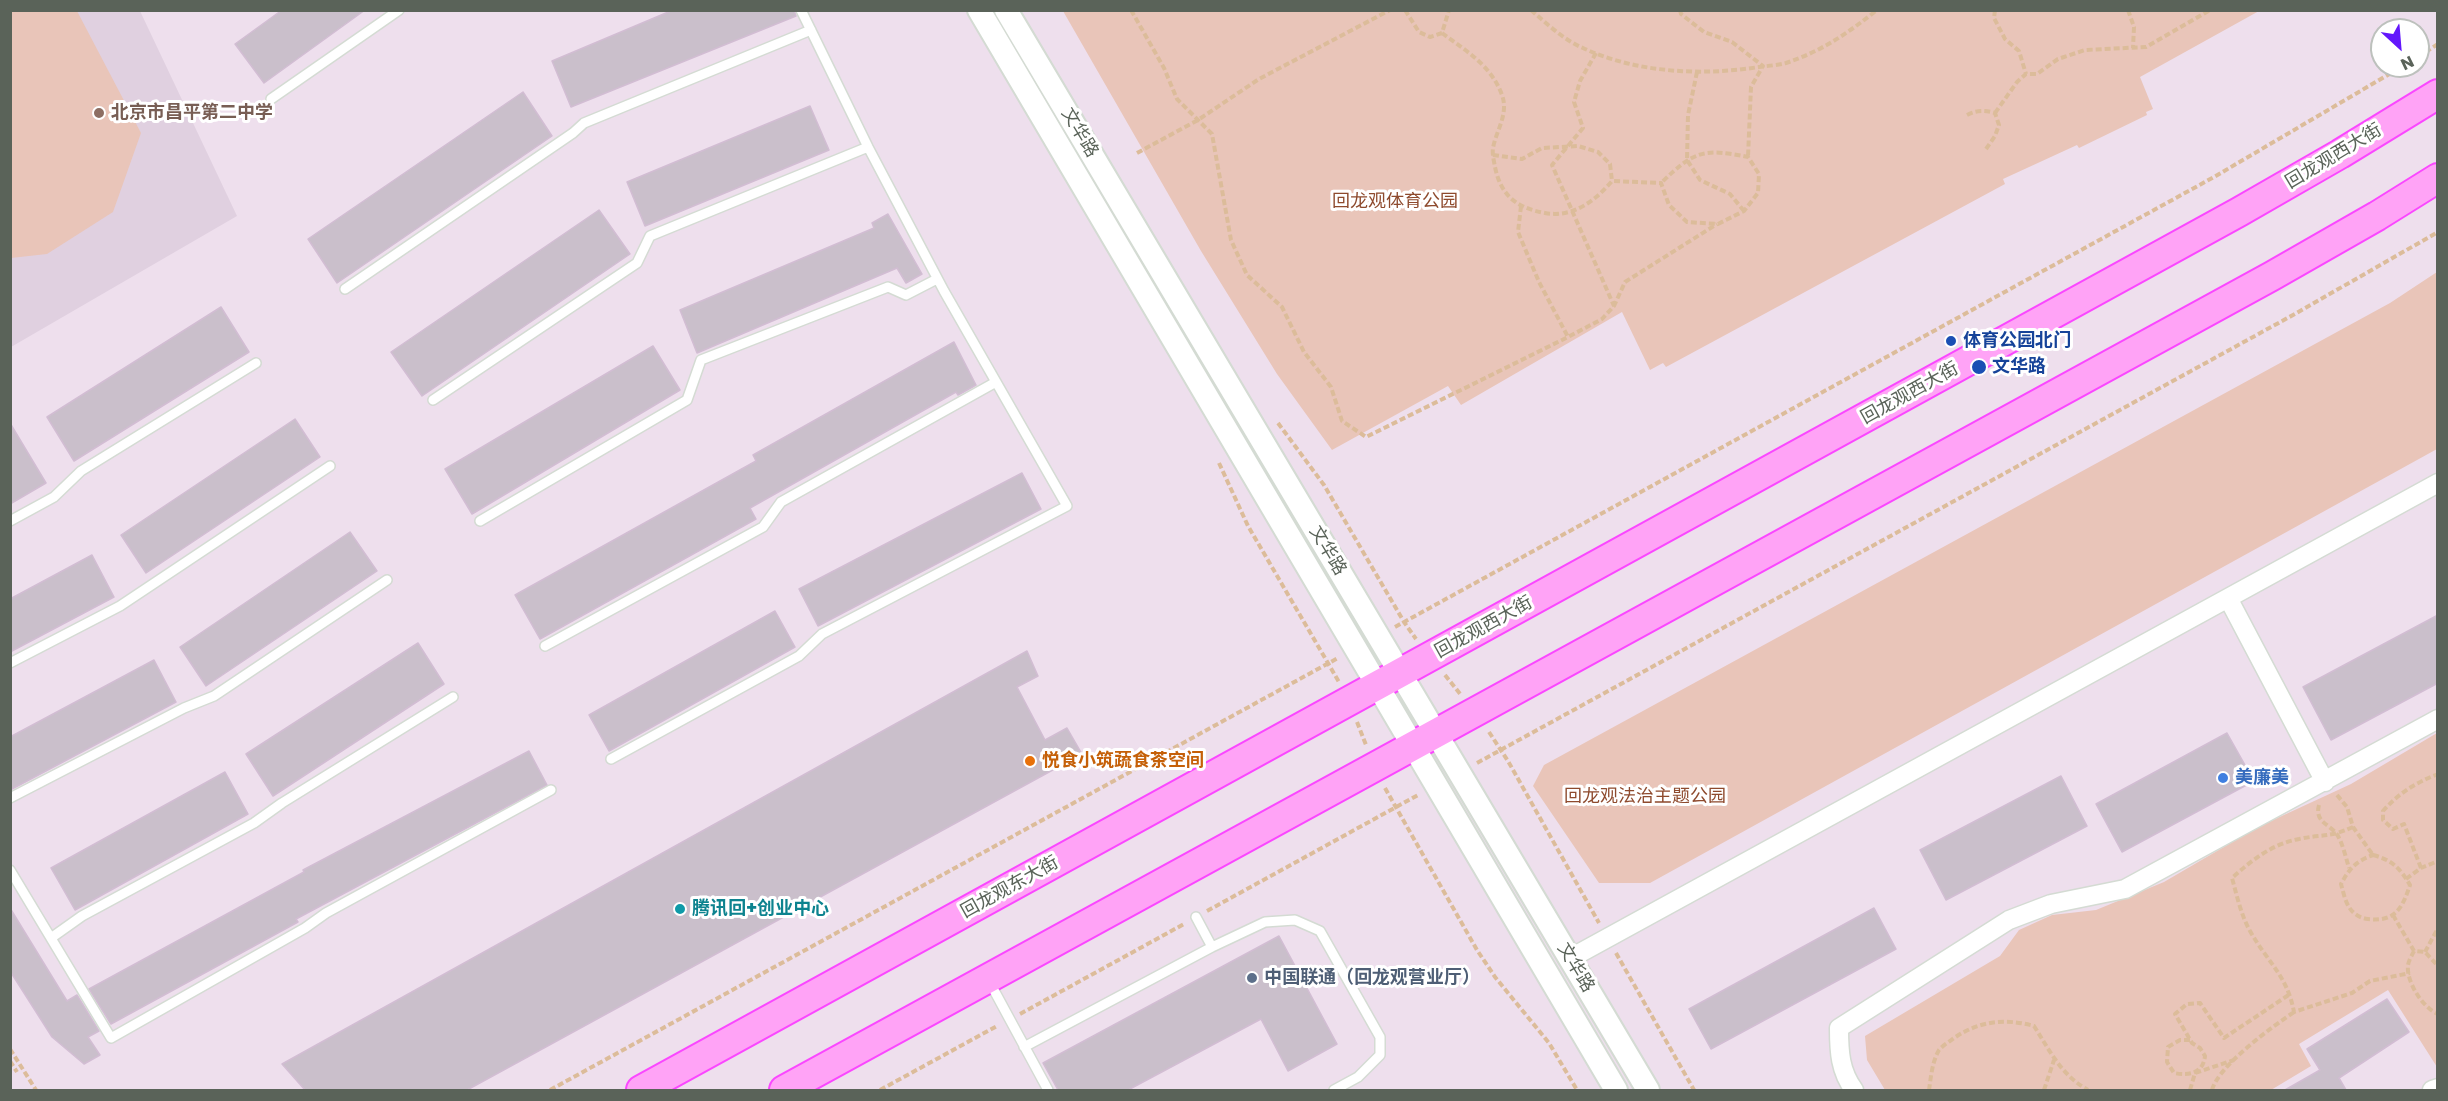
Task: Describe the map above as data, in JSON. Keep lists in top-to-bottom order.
{
  "streets": {
    "main road": ["回龙观西大街", "回龙观东大街"],
    "street": ["文华路"]
  },
  "crossings": [
    ["文华路", "回龙观西大街"],
    ["文华路", "回龙观东大街"],
    ["回龙观西大街", "回龙观东大街"]
  ],
  "parks": ["回龙观体育公园", "回龙观法治主题公园"],
  "places": [
    "北京市昌平第二中学",
    "体育公园北门",
    "文华路",
    "悦食小筑蔬食茶空间",
    "美廉美",
    "腾讯回+创业中心",
    "中国联通（回龙观营业厅）"
  ],
  "north": "bottom right"
}
